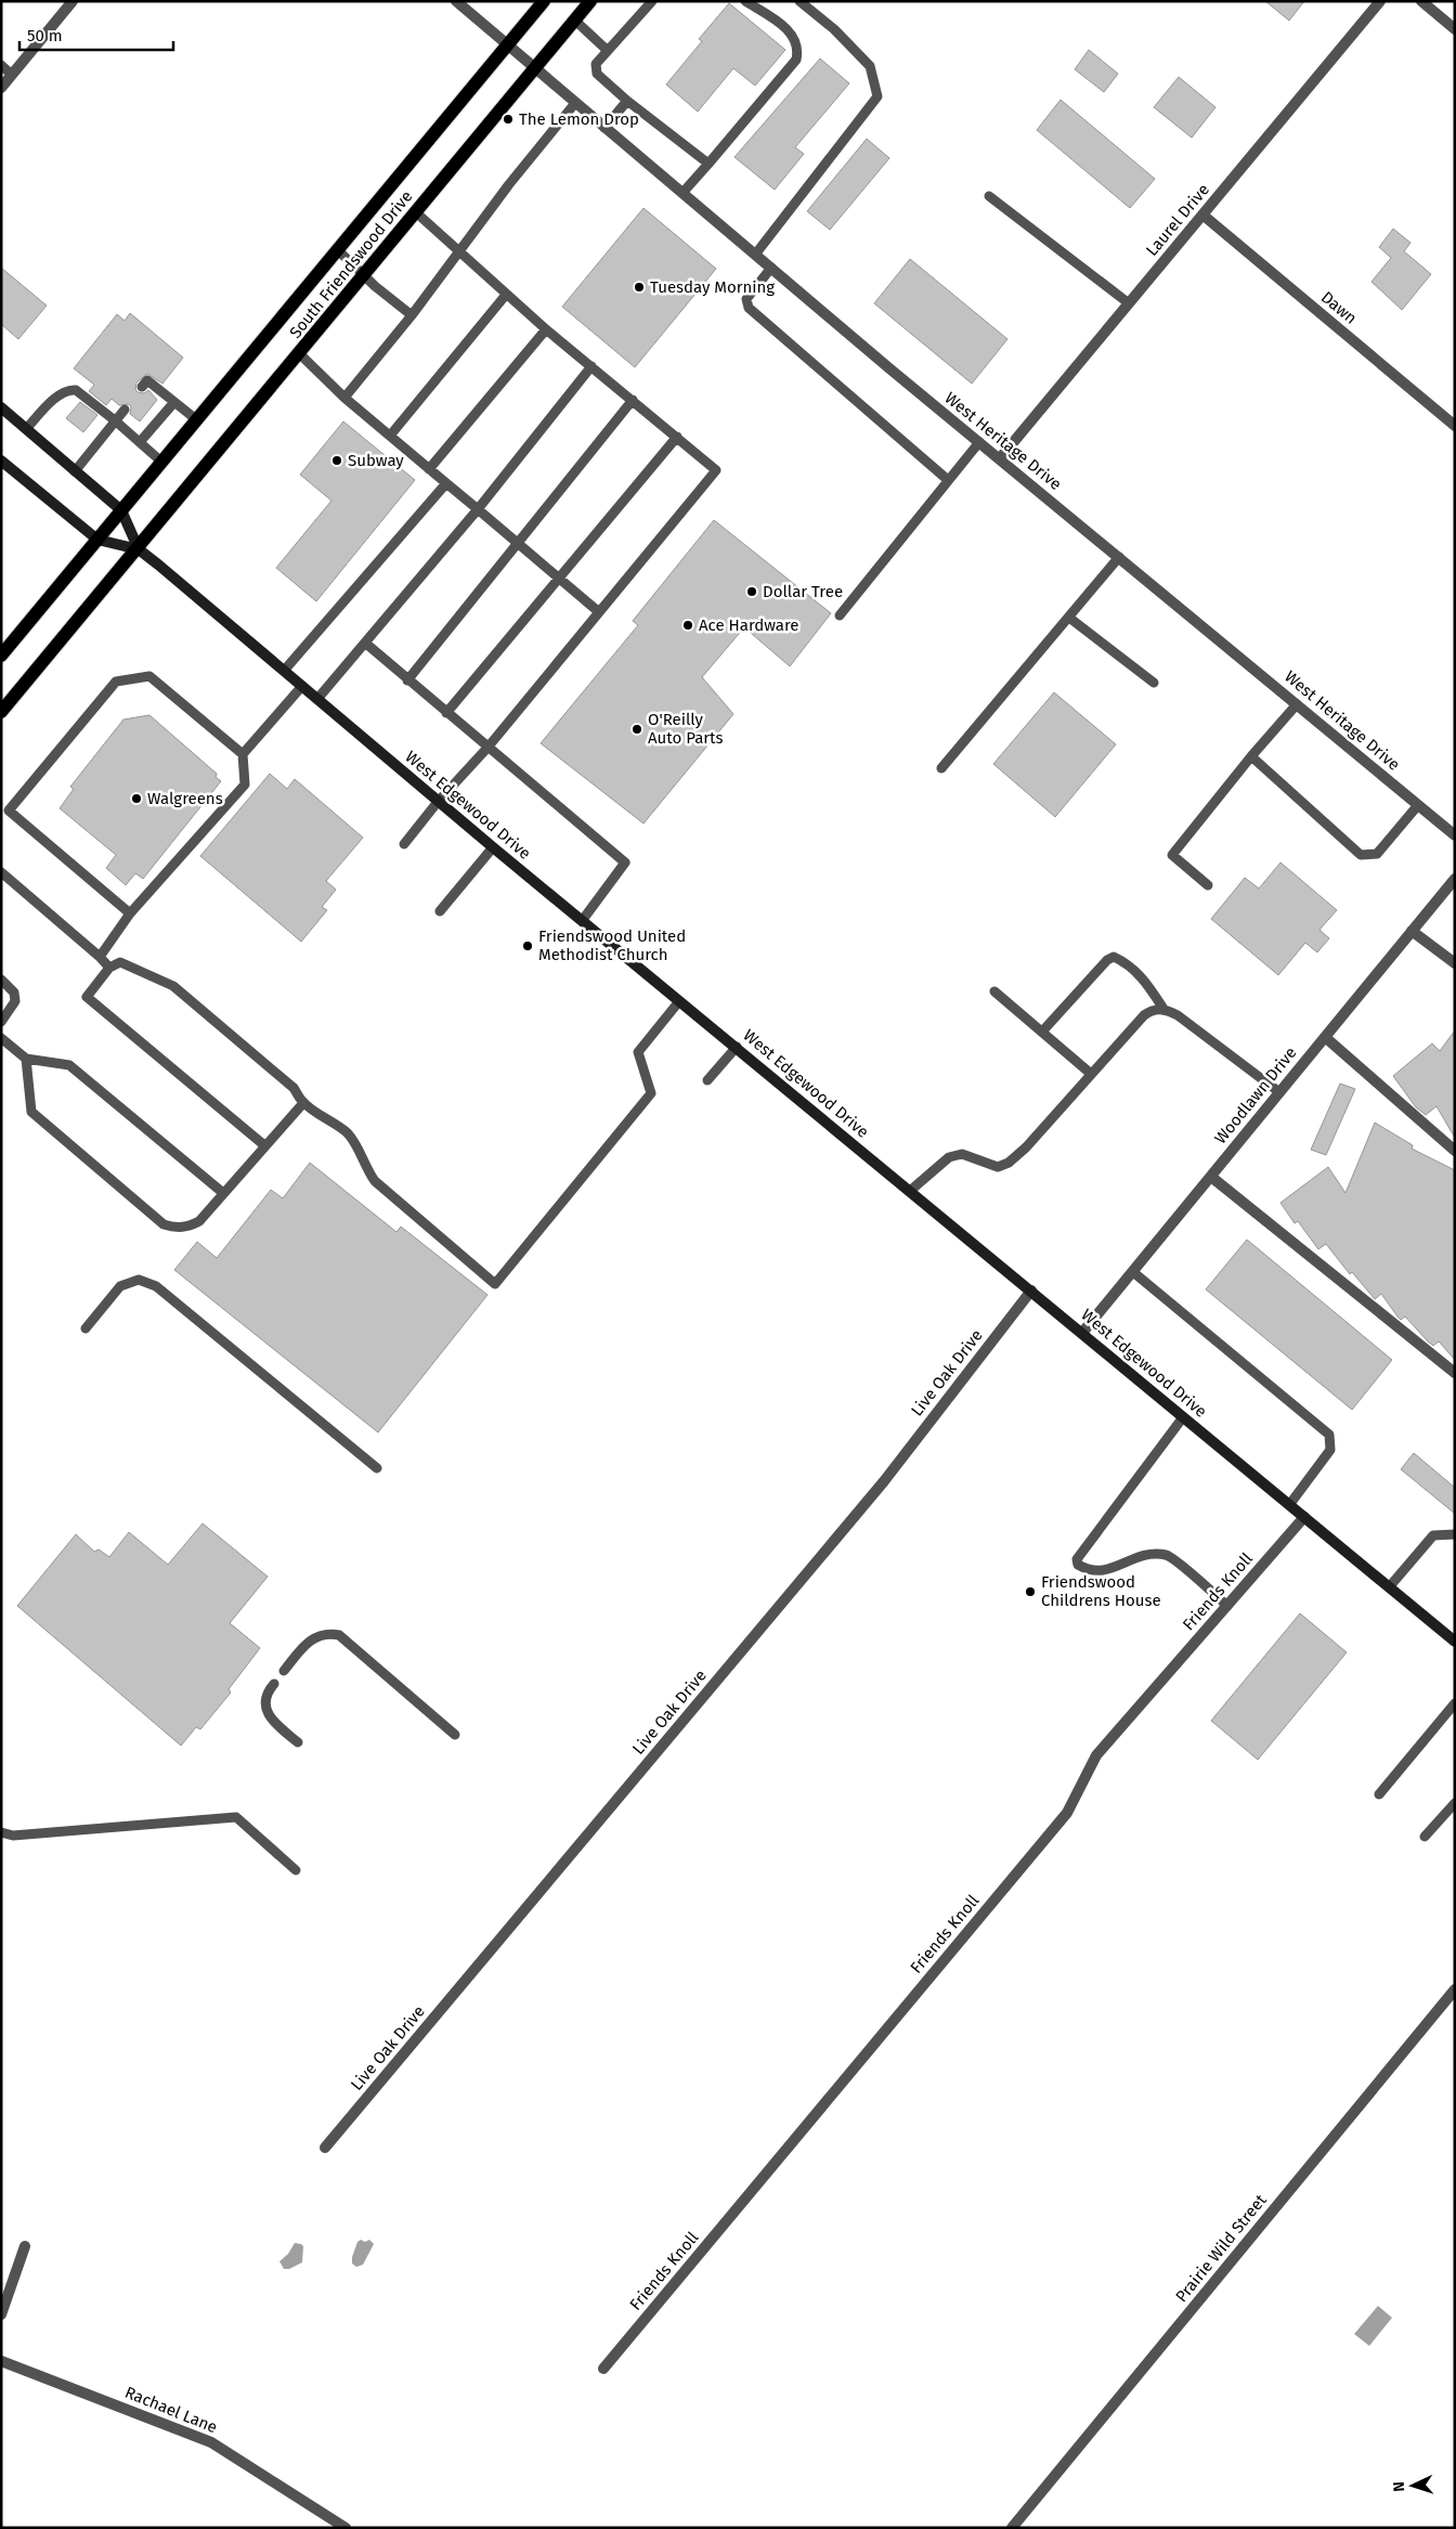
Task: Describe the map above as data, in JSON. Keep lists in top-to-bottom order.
{
  "streets": {
    "main road": ["South Friendswood Drive", "West Edgewood Drive"],
    "street": [
      "Laurel Drive",
      "Dawn",
      "West Heritage Drive",
      "Woodlawn Drive",
      "Live Oak Drive",
      "Friends Knoll",
      "Prairie Wild Street",
      "Rachael Lane"
    ]
  },
  "crossings": [
    ["Laurel Drive", "Dawn"],
    ["Laurel Drive", "West Heritage Drive"],
    ["South Friendswood Drive", "West Heritage Drive"],
    ["South Friendswood Drive", "West Edgewood Drive"],
    ["West Edgewood Drive", "Woodlawn Drive"],
    ["West Edgewood Drive", "Live Oak Drive"],
    ["West Edgewood Drive", "Friends Knoll"]
  ],
  "places": [
    "The Lemon Drop",
    "Tuesday Morning",
    "Subway",
    "Dollar Tree",
    "Ace Hardware",
    "O'Reilly Auto Parts",
    "Walgreens",
    "Friendswood United Methodist Church",
    "Friendswood Childrens House"
  ],
  "scale_bar": "50 m",
  "north": "left"
}
